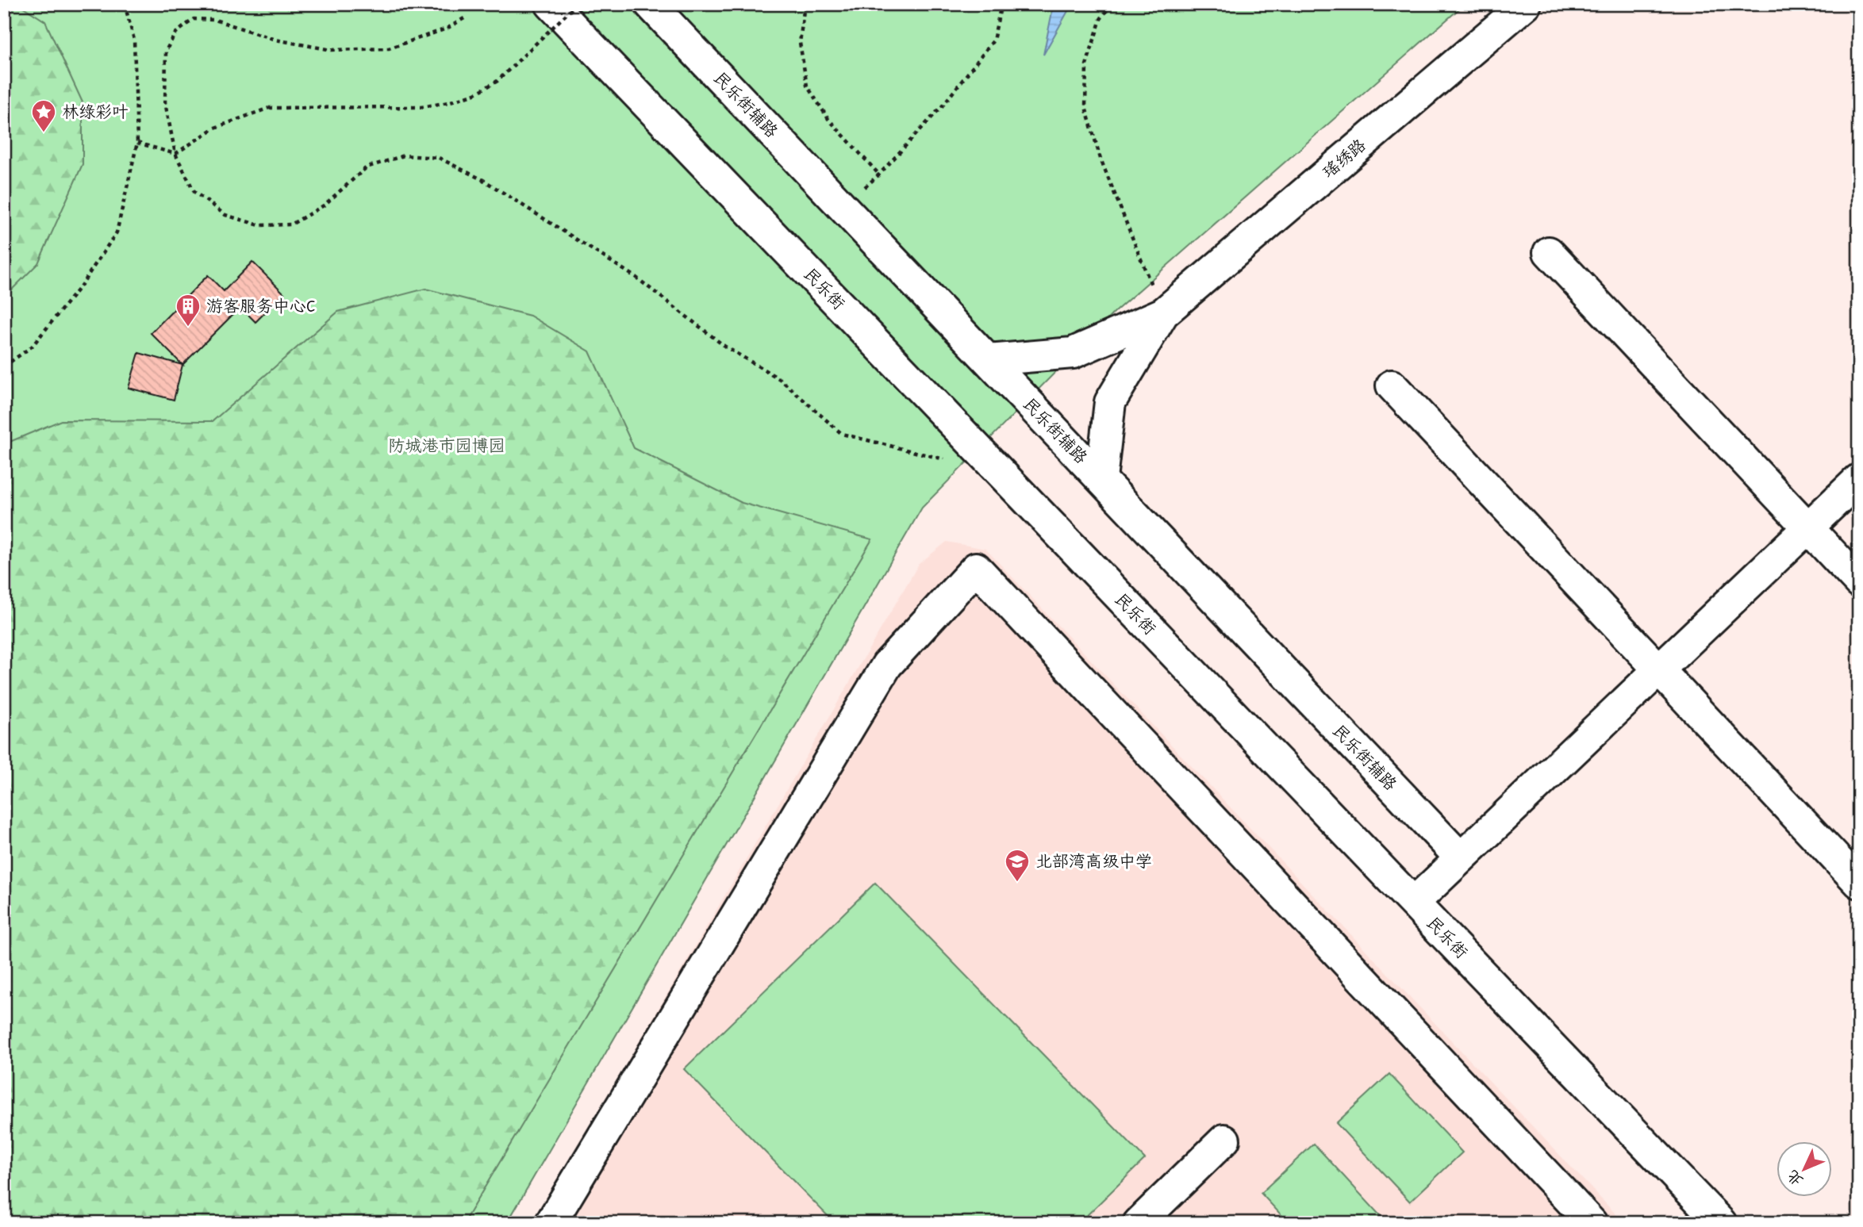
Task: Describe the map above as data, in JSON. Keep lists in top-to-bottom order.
{
  "streets": {
    "street": ["民乐街辅路", "瑶绣路", "民乐街"]
  },
  "crossings": [
    ["民乐街辅路", "瑶绣路"]
  ],
  "parks": ["防城港市园博园"],
  "places": {
    "place": ["林绿彩叶"],
    "building": ["游客服务中心C"],
    "school or university": ["北部湾高级中学"]
  },
  "north": "bottom left"
}
